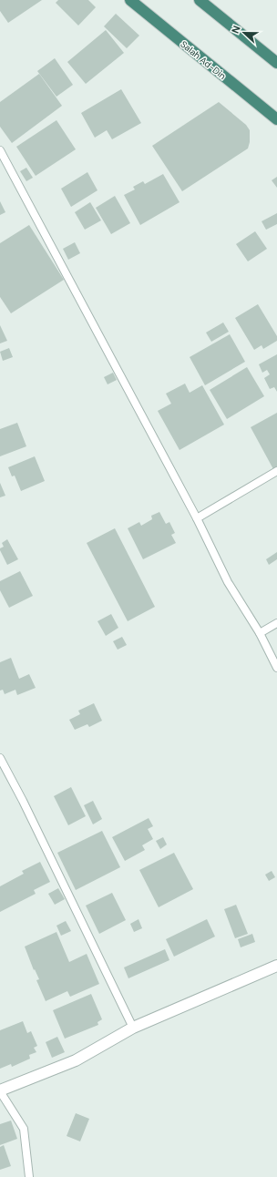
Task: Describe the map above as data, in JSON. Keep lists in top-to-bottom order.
{
  "streets": {
    "highway": ["Salah Ad-Din"]
  },
  "north": "left"
}
